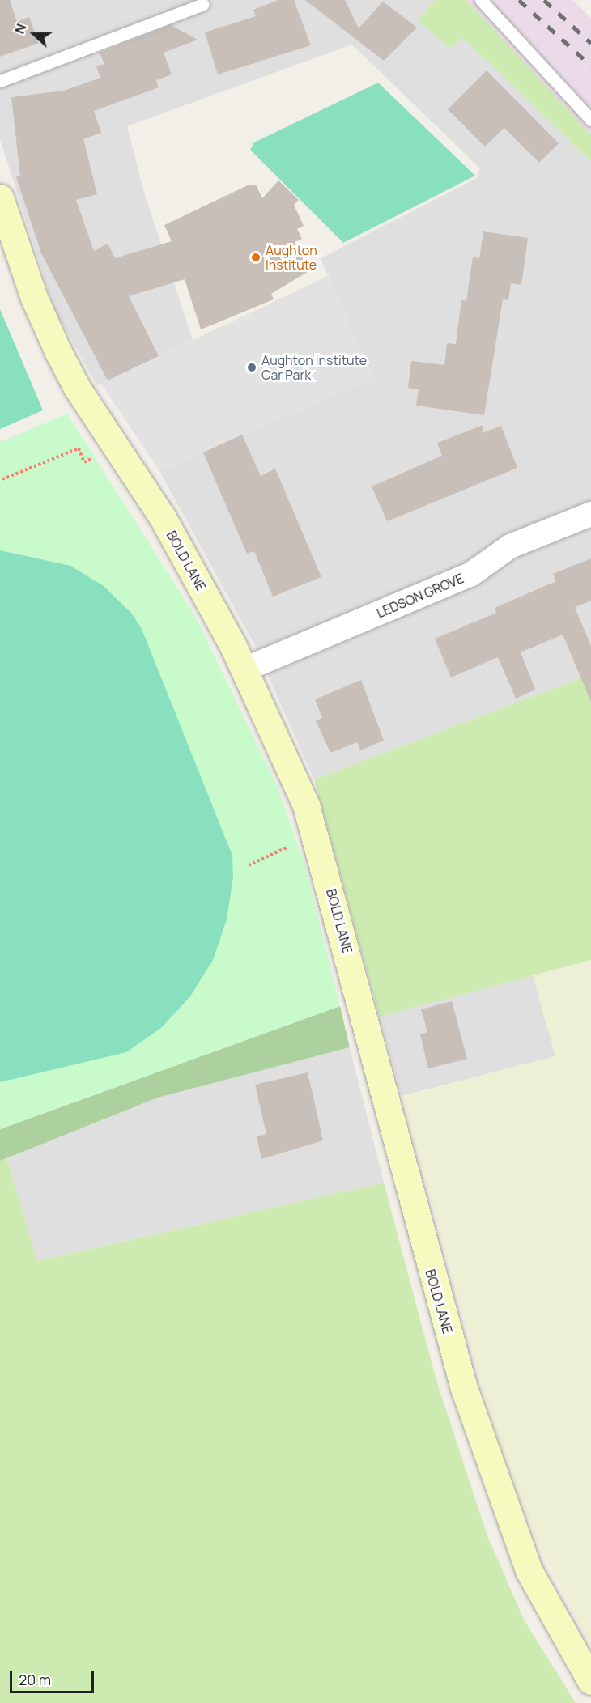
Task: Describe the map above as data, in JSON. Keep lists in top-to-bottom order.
{
  "streets": {
    "street": ["BOLD LANE", "LEDSON GROVE"]
  },
  "crossings": [
    ["BOLD LANE", "LEDSON GROVE"]
  ],
  "places": ["Aughton Institute", "Aughton Institute Car Park"],
  "scale_bar": "20 m",
  "north": "left"
}
